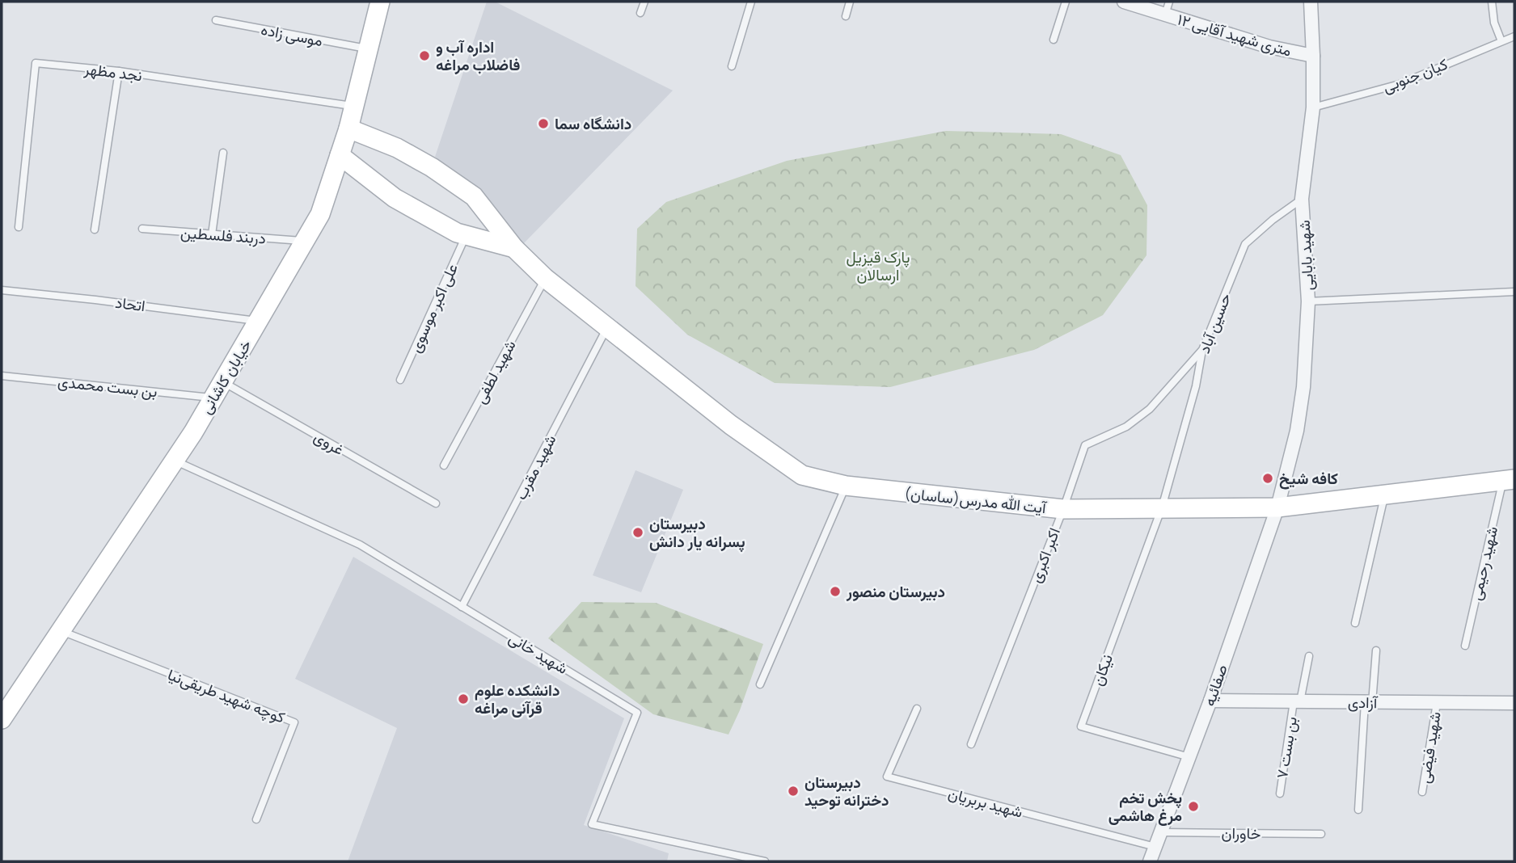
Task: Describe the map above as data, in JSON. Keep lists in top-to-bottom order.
{
  "streets": {
    "street": [
      "۱۲ متری شهید آقایی",
      "شهید بابایی",
      "خیابان کاشانی",
      "آیت الله مدرس(ساسان)",
      "صفائیه",
      "آزادی"
    ],
    "lane": [
      "موسی زاده",
      "نجد مظهر",
      "کیان جنوبی",
      "دربند فلسطین",
      "اتحاد",
      "علی اکبر موسوی",
      "حسین آباد",
      "شهید لطفی",
      "بن بست محمدی",
      "غروی",
      "شهید مقرب",
      "اکبر اکبری",
      "شهید رحیمی",
      "شهید خانی",
      "نیکان",
      "کوچه شهید طریقی‌نیا",
      "بن بست ۷",
      "شهید فیضی",
      "شهید بربریان",
      "خاوران"
    ]
  },
  "crossings": [
    ["موسی زاده", "خیابان کاشانی"],
    ["۱۲ متری شهید آقایی", "شهید بابایی"],
    ["نجد مظهر", "خیابان کاشانی"],
    ["کیان جنوبی", "شهید بابایی"],
    ["دربند فلسطین", "خیابان کاشانی"],
    ["شهید بابایی", "حسین آباد"],
    ["شهید بابایی", "آیت الله مدرس(ساسان)"],
    ["شهید بابایی", "صفائیه"],
    ["اتحاد", "خیابان کاشانی"],
    ["حسین آباد", "آیت الله مدرس(ساسان)"],
    ["حسین آباد", "اکبر اکبری"],
    ["حسین آباد", "نیکان"],
    ["شهید لطفی", "آیت الله مدرس(ساسان)"],
    ["خیابان کاشانی", "بن بست محمدی"],
    ["خیابان کاشانی", "غروی"],
    ["خیابان کاشانی", "آیت الله مدرس(ساسان)"],
    ["خیابان کاشانی", "شهید خانی"],
    ["خیابان کاشانی", "کوچه شهید طریقی‌نیا"],
    ["شهید مقرب", "آیت الله مدرس(ساسان)"],
    ["شهید مقرب", "شهید خانی"],
    ["آیت الله مدرس(ساسان)", "اکبر اکبری"],
    ["آیت الله مدرس(ساسان)", "شهید رحیمی"],
    ["آیت الله مدرس(ساسان)", "نیکان"],
    ["آیت الله مدرس(ساسان)", "صفائیه"],
    ["نیکان", "صفائیه"],
    ["صفائیه", "آزادی"],
    ["صفائیه", "شهید بربریان"],
    ["صفائیه", "خاوران"],
    ["آزادی", "بن بست ۷"],
    ["آزادی", "شهید فیضی"]
  ],
  "parks": ["پارک قیزیل ارسالان"],
  "places": [
    "اداره آب و فاضلاب مراغه",
    "دانشگاه سما",
    "کافه شیخ",
    "دبیرستان پسرانه یار دانش",
    "دبیرستان منصور",
    "دانشکده علوم قرآنی مراغه",
    "دبیرستان دخترانه توحید",
    "پخش تخم مرغ هاشمی"
  ]
}
